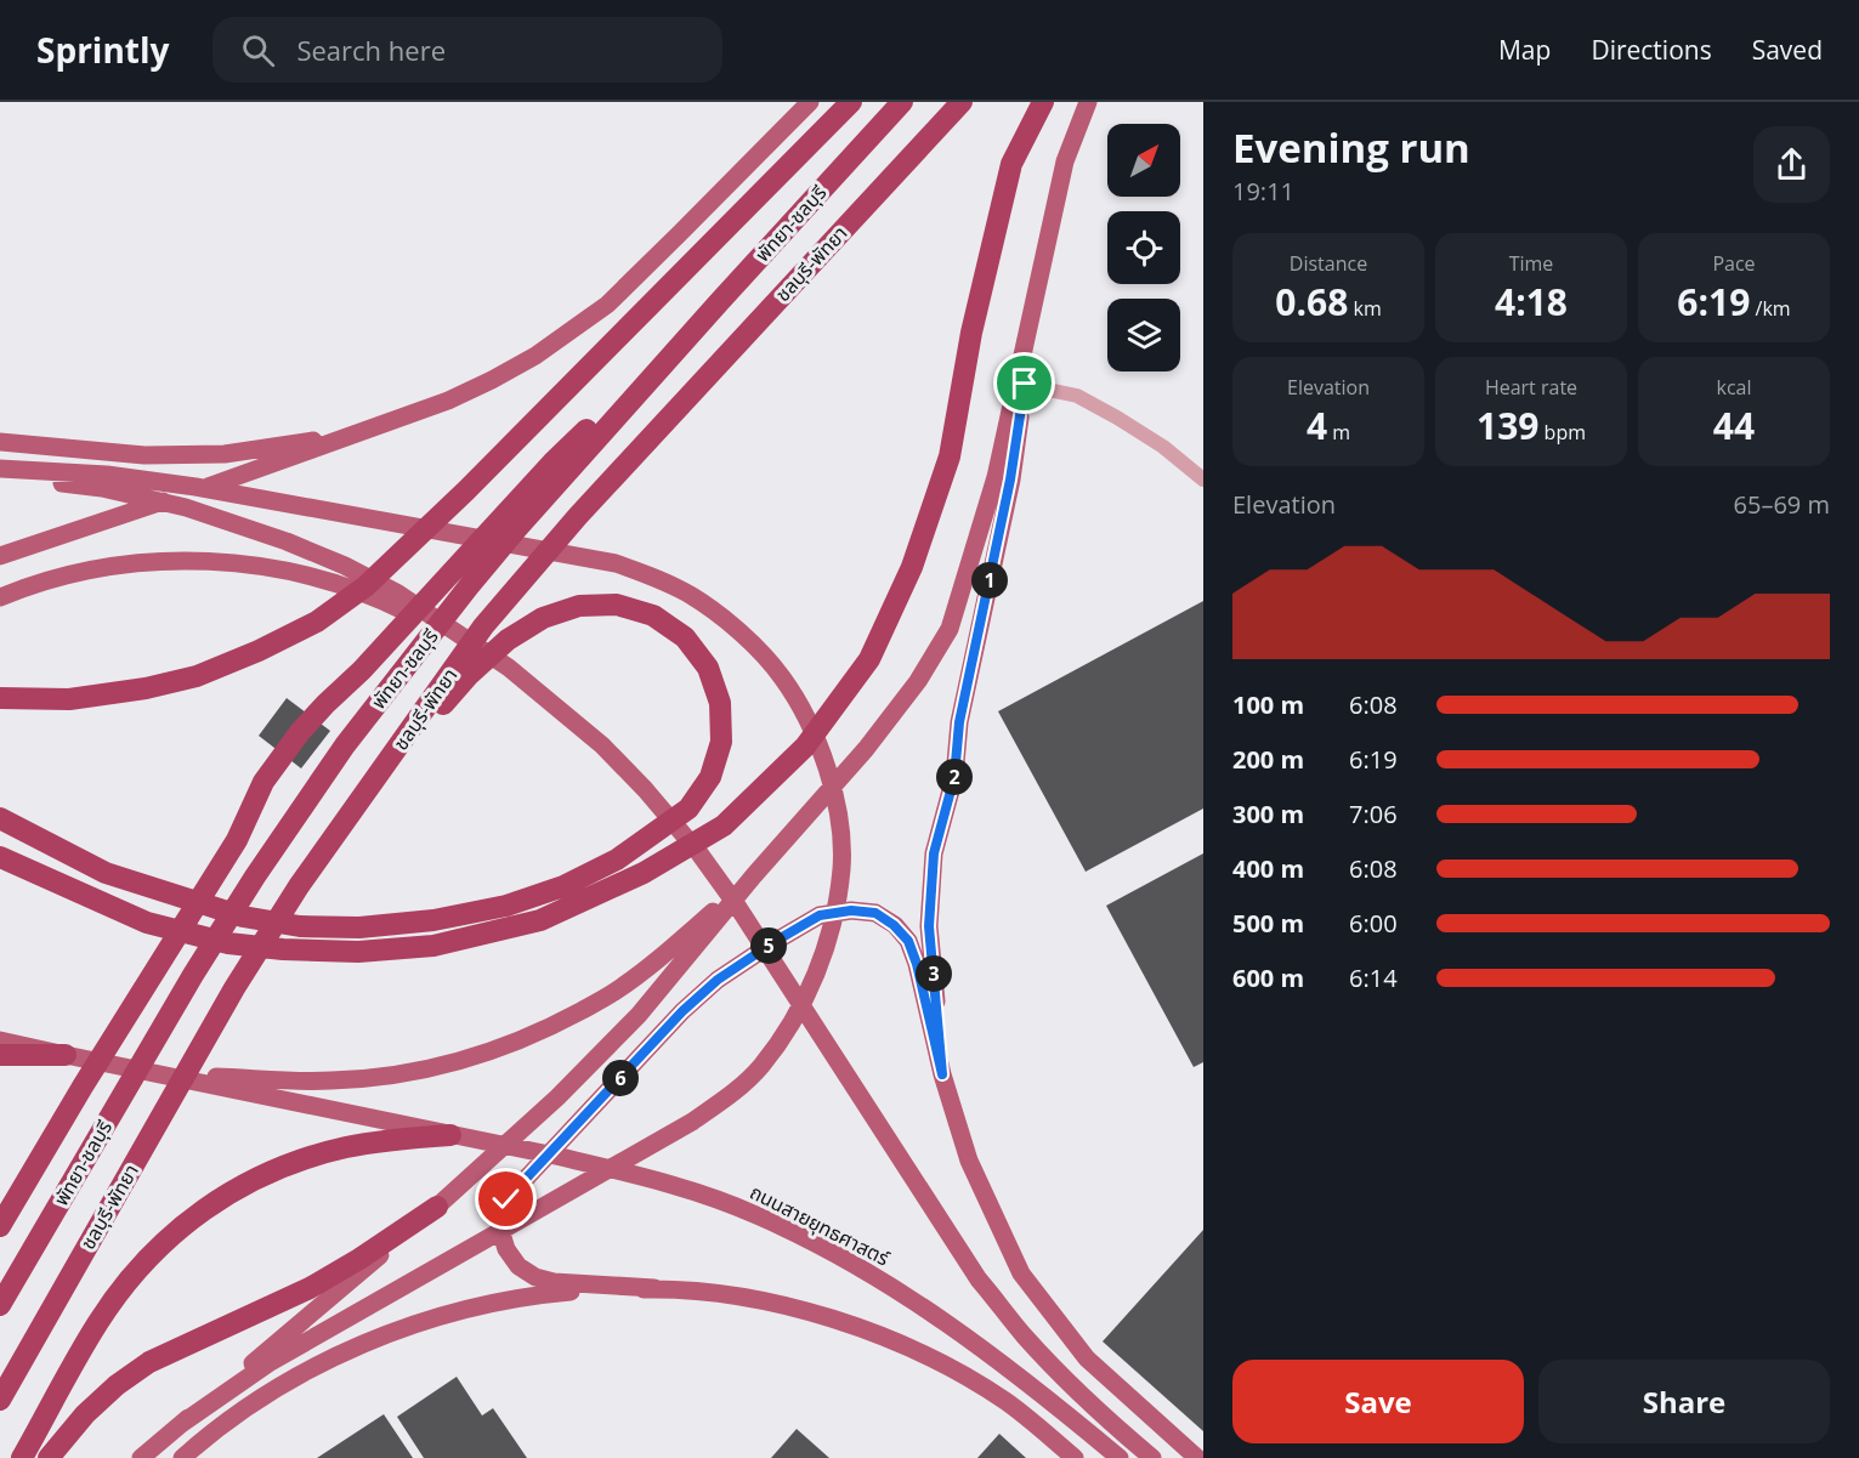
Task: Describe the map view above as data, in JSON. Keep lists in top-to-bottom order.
{
  "streets": {
    "highway": ["พัทยา-ชลบุรี", "ชลบุรี-พัทยา"],
    "main road": ["ถนนสายยุทธศาสตร์"]
  },
  "north": "top right",
  "page": {
    "header": "Sprintly",
    "search": "Search here",
    "nav": ["Map", "Directions", "Saved"],
    "heading": ["Evening run", "19:11"],
    "stats": [
      ["Distance", "0.68 km"],
      ["Time", "4:18"],
      ["Pace", "6:19 /km"],
      ["Elevation", "4 m"],
      ["Heart rate", "139 bpm"],
      ["kcal", "44"]
    ],
    "chart": ["Elevation", "65–69 m"],
    "pins": [
      "1",
      "2",
      "5",
      "3",
      "6"
    ],
    "list": [
      {
        "name": "100 m",
        "note": "6:08"
      },
      {
        "name": "200 m",
        "note": "6:19"
      },
      {
        "name": "300 m",
        "note": "7:06"
      },
      {
        "name": "400 m",
        "note": "6:08"
      },
      {
        "name": "500 m",
        "note": "6:00"
      },
      {
        "name": "600 m",
        "note": "6:14"
      }
    ],
    "buttons": ["Save", "Share"]
  }
}
